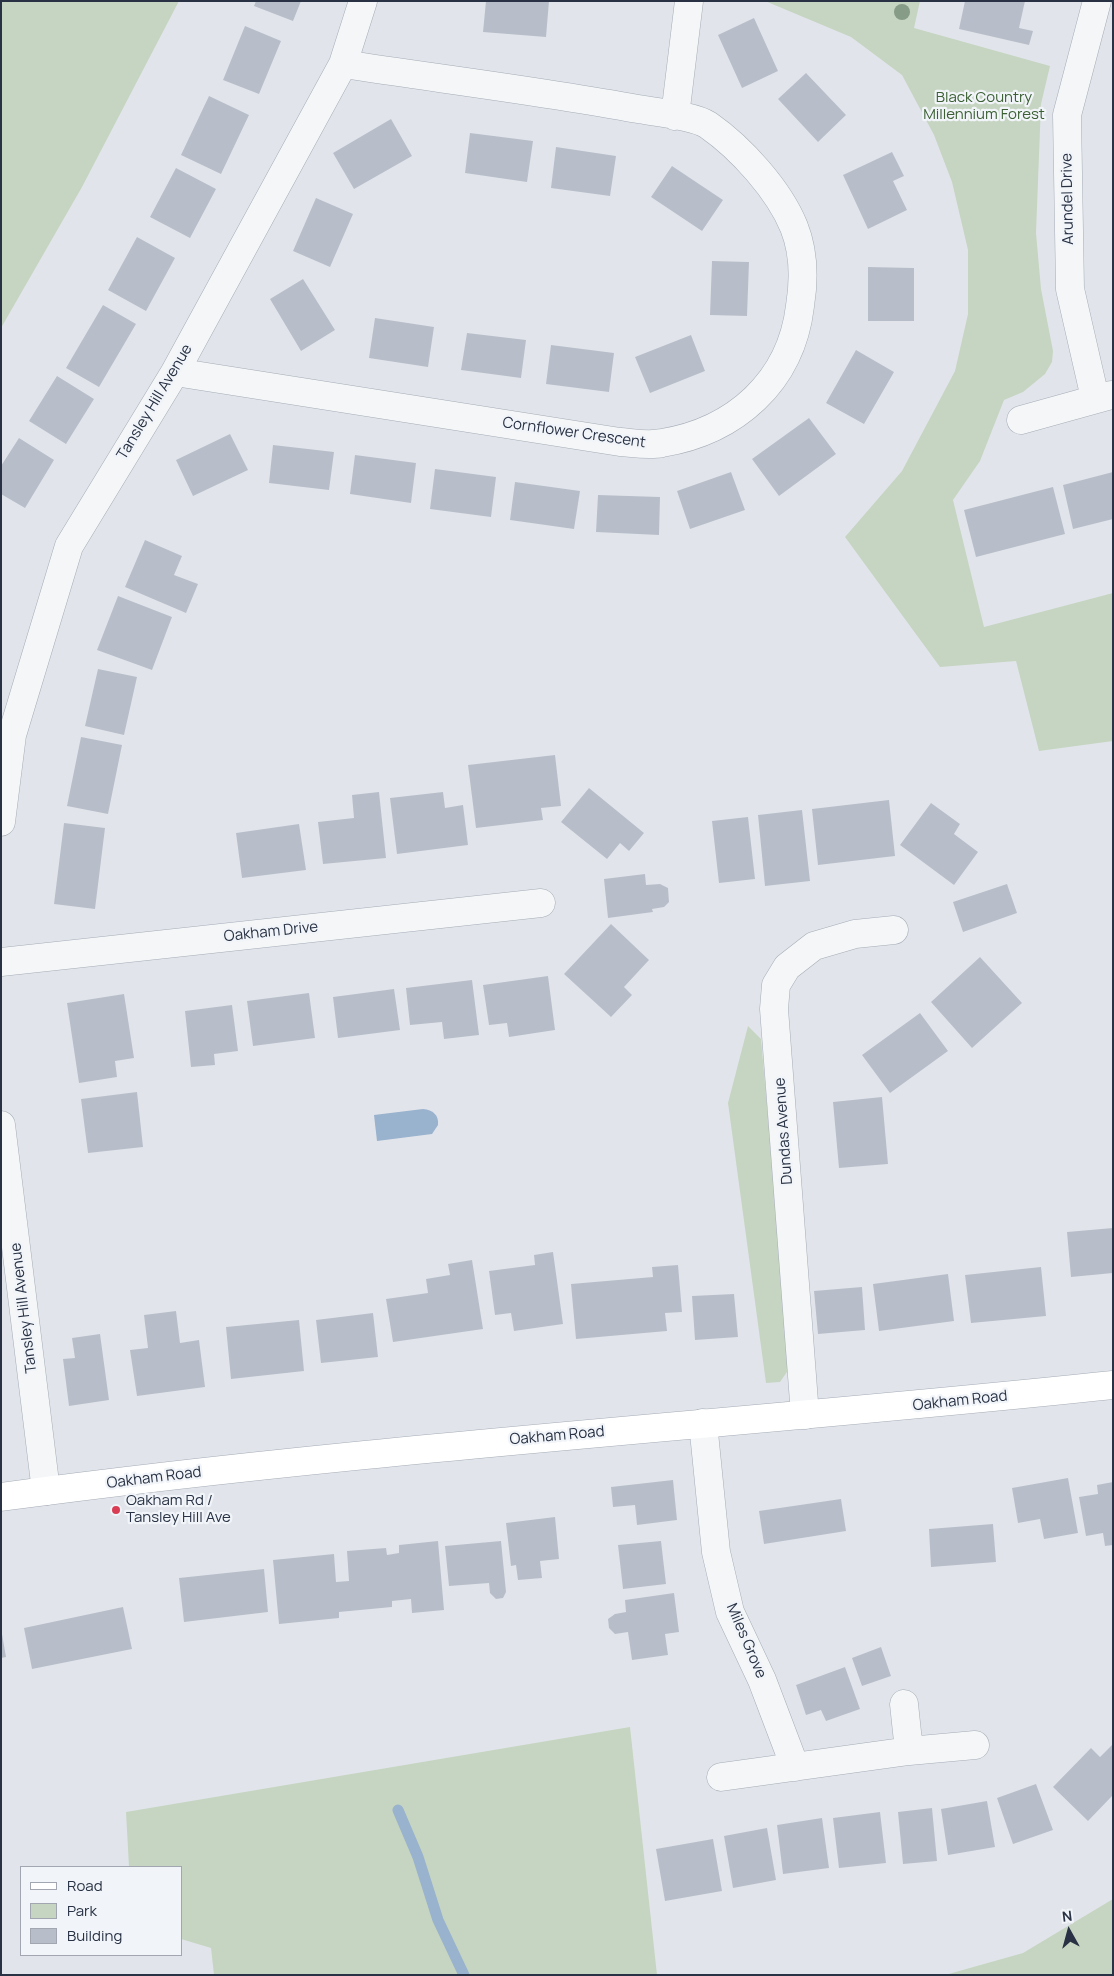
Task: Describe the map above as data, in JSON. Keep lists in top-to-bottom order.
{
  "streets": {
    "street": [
      "Arundel Drive",
      "Tansley Hill Avenue",
      "Cornflower Crescent",
      "Oakham Drive",
      "Dundas Avenue",
      "Oakham Road",
      "Miles Grove"
    ]
  },
  "crossings": [
    ["Tansley Hill Avenue", "Cornflower Crescent"],
    ["Tansley Hill Avenue", "Oakham Road"],
    ["Dundas Avenue", "Oakham Road"],
    ["Oakham Road", "Miles Grove"]
  ],
  "parks": ["Black Country Millennium Forest"],
  "places": ["Oakham Rd / Tansley Hill Ave"],
  "legend": ["Road", "Park", "Building"],
  "north": "top"
}
